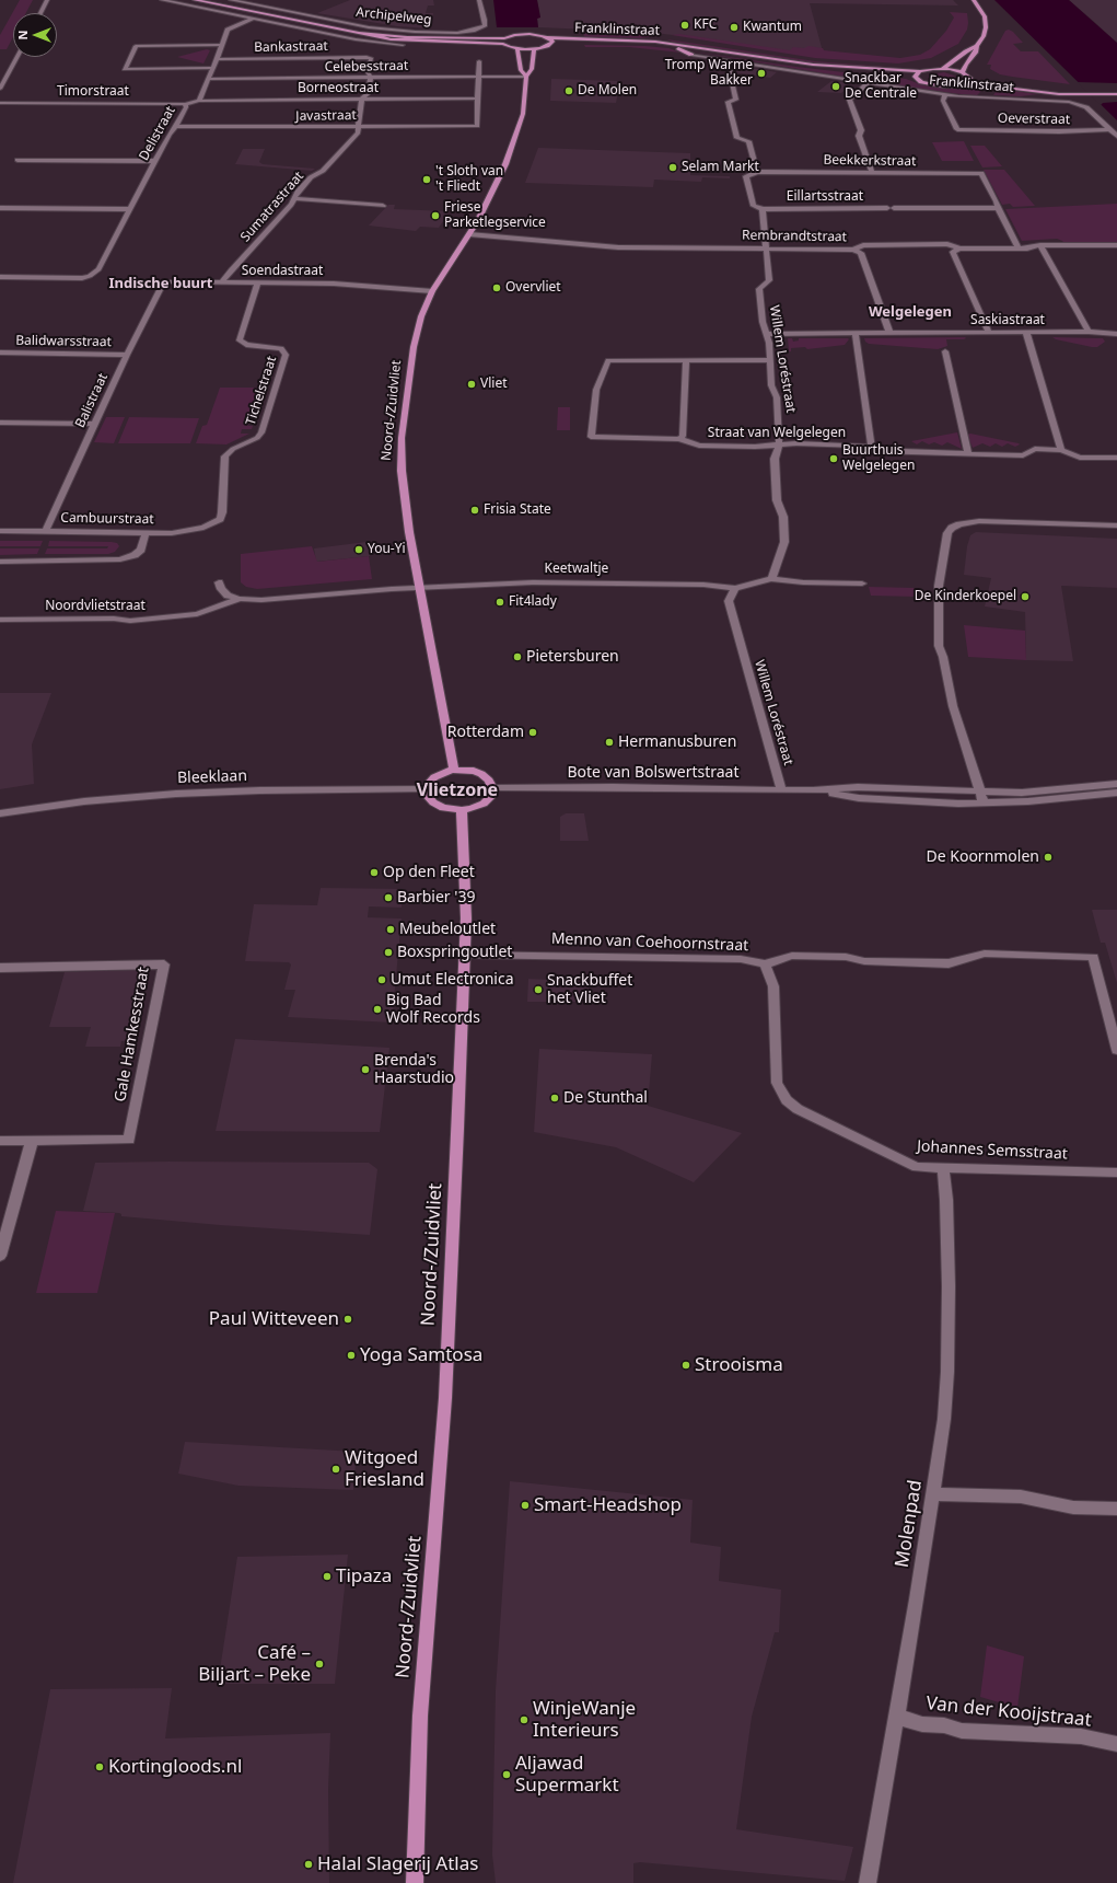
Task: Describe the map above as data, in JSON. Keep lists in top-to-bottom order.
{
  "streets": {
    "main road": ["Archipelweg", "Franklinstraat", "Noord-/Zuidvliet"],
    "street": [
      "Bankastraat",
      "Celebesstraat",
      "Borneostraat",
      "Timorstraat",
      "Javastraat",
      "Oeverstraat",
      "Delistraat",
      "Beekkerkstraat",
      "Eillartsstraat",
      "Sumatrastraat",
      "Rembrandtstraat",
      "Soendastraat",
      "Saskiastraat",
      "Balidwarsstraat",
      "Willem Loréstraat",
      "Tichelstraat",
      "Balistraat",
      "Straat van Welgelegen",
      "Cambuurstraat",
      "Keetwaltje",
      "Noordvlietstraat",
      "Bote van Bolswertstraat",
      "Bleeklaan",
      "Menno van Coehoornstraat",
      "Gale Hamkesstraat",
      "Johannes Semsstraat",
      "Molenpad",
      "Van der Kooijstraat"
    ]
  },
  "crossings": [
    ["Archipelweg", "Franklinstraat"],
    ["Archipelweg", "Delistraat"],
    ["Franklinstraat", "Oeverstraat"],
    ["Bankastraat", "Celebesstraat"],
    ["Bankastraat", "Delistraat"],
    ["Celebesstraat", "Delistraat"],
    ["Celebesstraat", "Noord-/Zuidvliet"],
    ["Borneostraat", "Javastraat"],
    ["Borneostraat", "Delistraat"],
    ["Timorstraat", "Delistraat"],
    ["Javastraat", "Delistraat"],
    ["Javastraat", "Sumatrastraat"],
    ["Beekkerkstraat", "Eillartsstraat"],
    ["Eillartsstraat", "Willem Loréstraat"],
    ["Sumatrastraat", "Soendastraat"],
    ["Rembrandtstraat", "Willem Loréstraat"],
    ["Rembrandtstraat", "Noord-/Zuidvliet"],
    ["Soendastraat", "Tichelstraat"],
    ["Soendastraat", "Balistraat"],
    ["Soendastraat", "Noord-/Zuidvliet"],
    ["Saskiastraat", "Willem Loréstraat"],
    ["Balidwarsstraat", "Balistraat"],
    ["Willem Loréstraat", "Straat van Welgelegen"],
    ["Willem Loréstraat", "Keetwaltje"],
    ["Willem Loréstraat", "Bote van Bolswertstraat"],
    ["Tichelstraat", "Cambuurstraat"],
    ["Balistraat", "Cambuurstraat"],
    ["Noord-/Zuidvliet", "Keetwaltje"],
    ["Noord-/Zuidvliet", "Noordvlietstraat"],
    ["Noord-/Zuidvliet", "Bote van Bolswertstraat"],
    ["Noord-/Zuidvliet", "Bleeklaan"],
    ["Noord-/Zuidvliet", "Menno van Coehoornstraat"],
    ["Keetwaltje", "Noordvlietstraat"],
    ["Bote van Bolswertstraat", "Bleeklaan"],
    ["Menno van Coehoornstraat", "Johannes Semsstraat"],
    ["Johannes Semsstraat", "Molenpad"],
    ["Molenpad", "Van der Kooijstraat"]
  ],
  "districts": ["Indische buurt", "Welgelegen", "Vlietzone"],
  "places": [
    "KFC",
    "Kwantum",
    "Tromp Warme Bakker",
    "Snackbar De Centrale",
    "De Molen",
    "Selam Markt",
    "'t Sloth van 't Fliedt",
    "Friese Parketlegservice",
    "Overvliet",
    "Vliet",
    "Buurthuis Welgelegen",
    "Frisia State",
    "You-Yi",
    "De Kinderkoepel",
    "Fit4lady",
    "Pietersburen",
    "Rotterdam",
    "Hermanusburen",
    "De Koornmolen",
    "Op den Fleet",
    "Barbier '39",
    "Meubeloutlet",
    "Boxspringoutlet",
    "Umut Electronica",
    "Snackbuffet het Vliet",
    "Big Bad Wolf Records",
    "Brenda's Haarstudio",
    "De Stunthal",
    "Paul Witteveen",
    "Yoga Samtosa",
    "Strooisma",
    "Witgoed Friesland",
    "Smart-Headshop",
    "Tipaza",
    "Café – Biljart – Peke",
    "WinjeWanje Interieurs",
    "Kortingloods.nl",
    "Aljawad Supermarkt",
    "Halal Slagerij Atlas"
  ],
  "north": "left"
}
